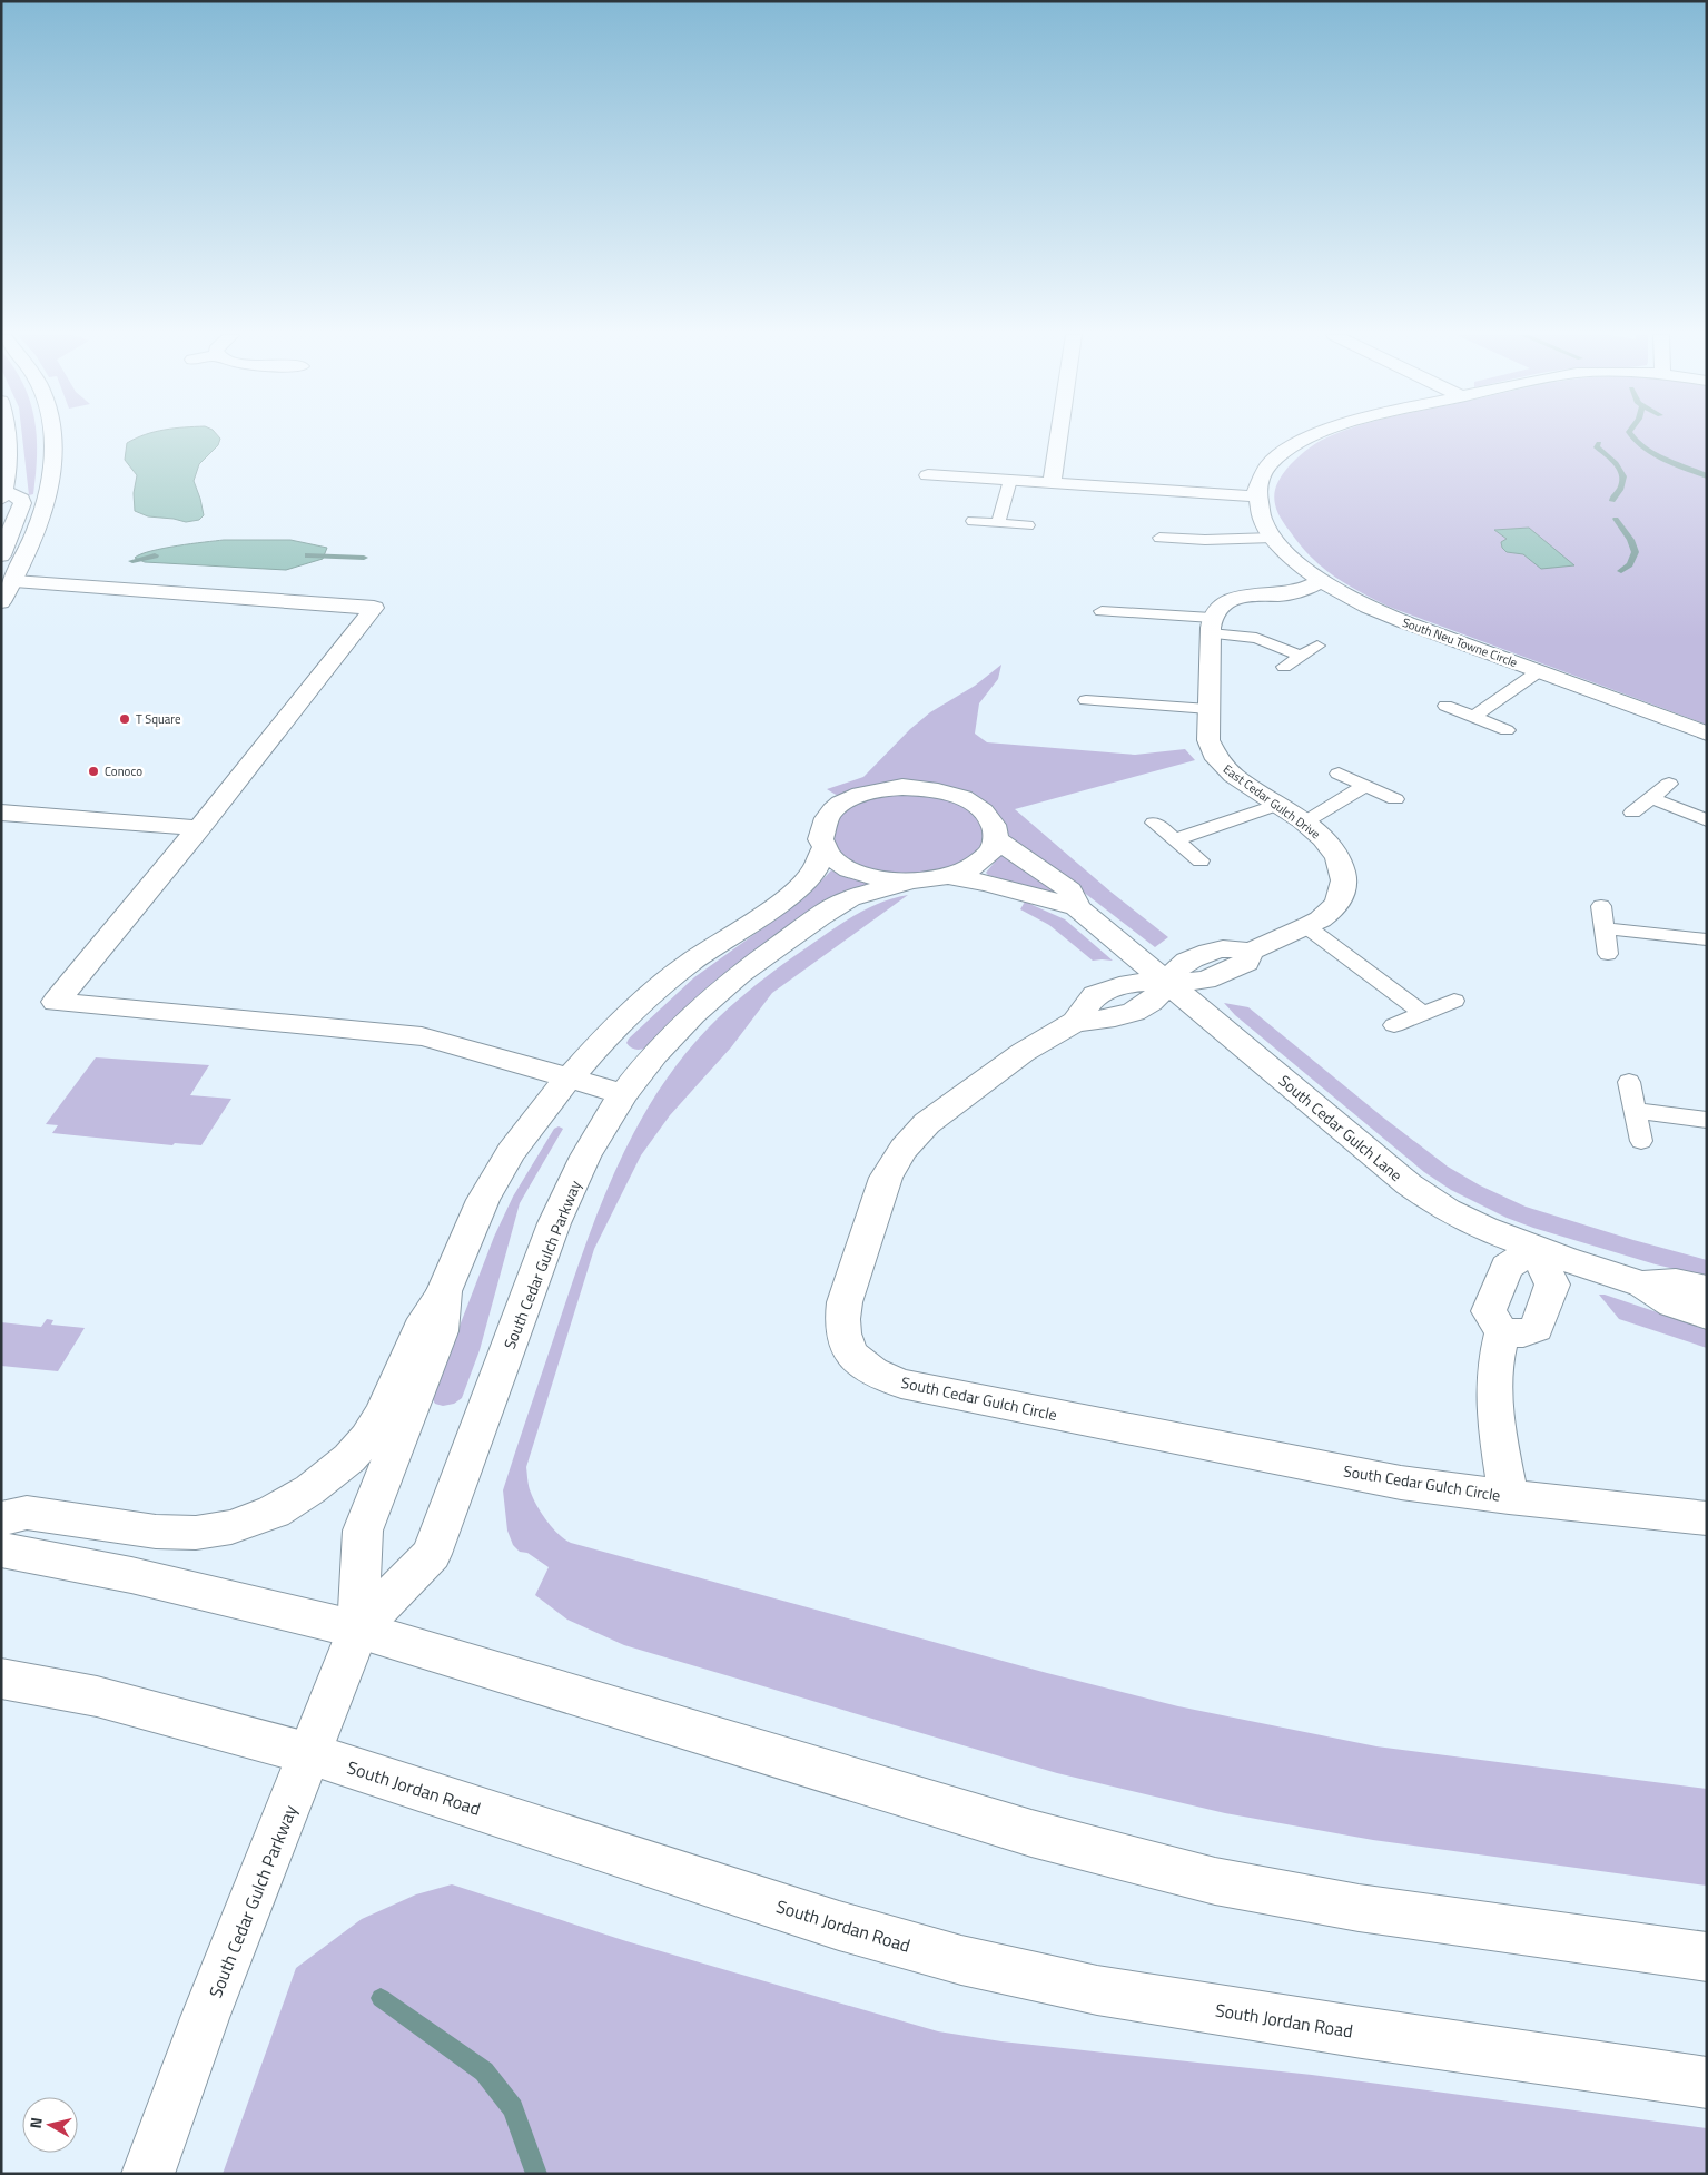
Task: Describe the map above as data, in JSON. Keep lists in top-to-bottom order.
{
  "streets": {
    "street": [
      "South Neu Towne Circle",
      "East Cedar Gulch Drive",
      "South Cedar Gulch Lane",
      "South Cedar Gulch Parkway",
      "South Cedar Gulch Circle",
      "South Jordan Road"
    ]
  },
  "crossings": [
    ["East Cedar Gulch Drive", "South Cedar Gulch Lane"],
    ["East Cedar Gulch Drive", "South Cedar Gulch Circle"],
    ["South Cedar Gulch Lane", "South Cedar Gulch Parkway"],
    ["South Cedar Gulch Lane", "South Cedar Gulch Circle"],
    ["South Cedar Gulch Parkway", "South Jordan Road"]
  ],
  "places": ["T Square", "Conoco"],
  "north": "left"
}
